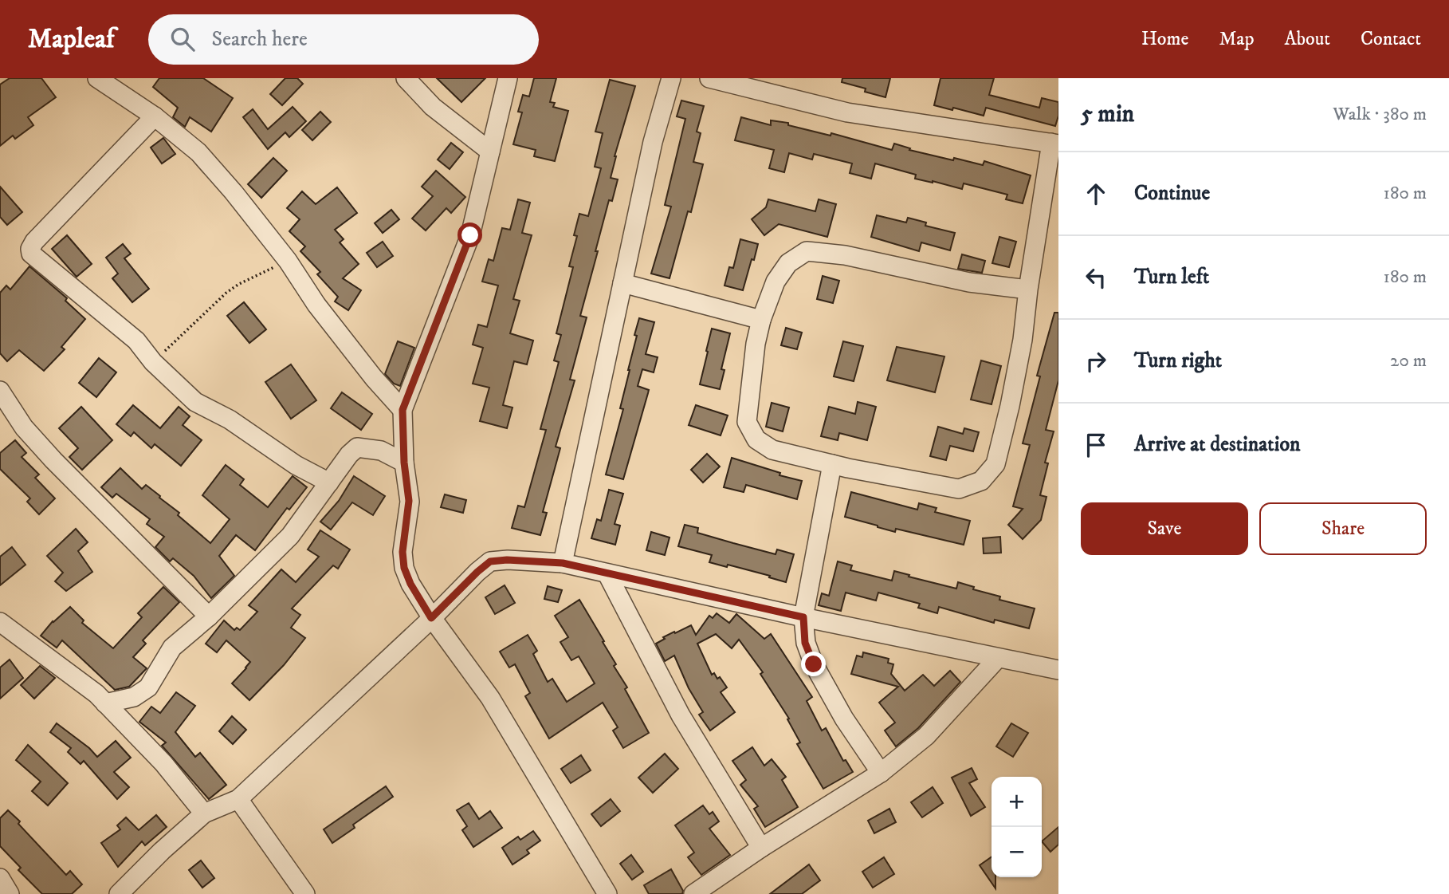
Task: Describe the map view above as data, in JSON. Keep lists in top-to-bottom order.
{
  "page": {
    "header": "Mapleaf",
    "search": "Search here",
    "nav": [
      "Home",
      "Map",
      "About",
      "Contact"
    ],
    "heading": ["5 min", "Walk · 380 m"],
    "list": [
      ["Continue", "180 m"],
      ["Turn left", "180 m"],
      ["Turn right", "20 m"],
      "Arrive at destination"
    ],
    "buttons": ["Save", "Share"],
    "map_buttons": ["+", "−"]
  }
}
